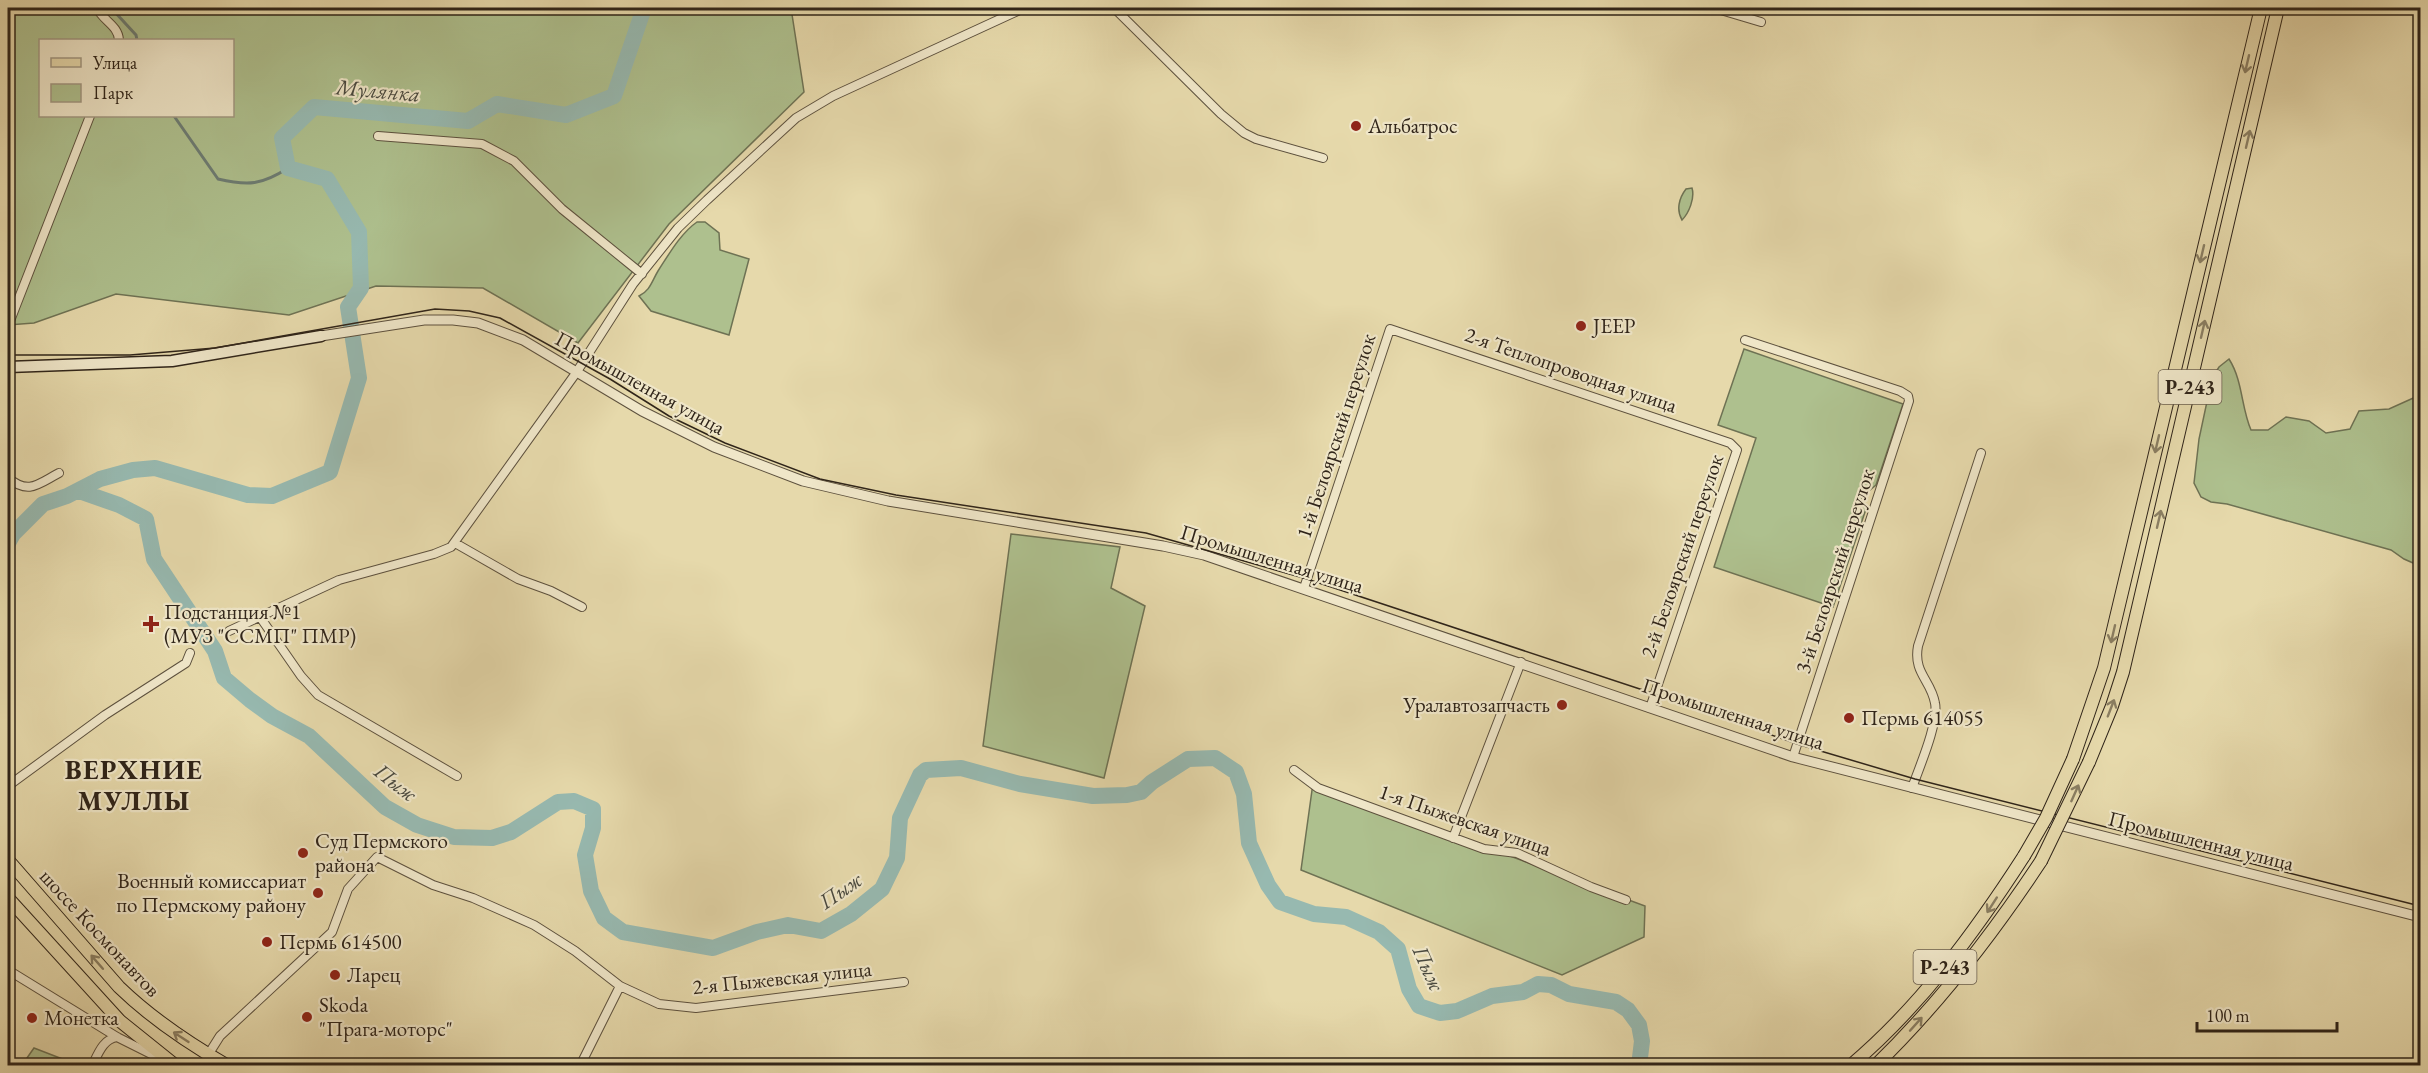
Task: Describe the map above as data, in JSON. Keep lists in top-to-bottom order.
{
  "streets": {
    "main road": ["Промышленная улица", "Р-243", "шоссе Космонавтов"],
    "street": [
      "2-я Теплопроводная улица",
      "1-й Белоярский переулок",
      "2-й Белоярский переулок",
      "3-й Белоярский переулок",
      "1-я Пыжевская улица",
      "2-я Пыжевская улица"
    ]
  },
  "crossings": [
    ["2-я Теплопроводная улица", "1-й Белоярский переулок"],
    ["2-я Теплопроводная улица", "2-й Белоярский переулок"],
    ["Промышленная улица", "1-й Белоярский переулок"],
    ["Промышленная улица", "2-й Белоярский переулок"],
    ["Промышленная улица", "3-й Белоярский переулок"],
    ["шоссе Космонавтов", "2-я Пыжевская улица"]
  ],
  "districts": ["ВЕРХНИЕ МУЛЛЫ"],
  "water": ["Мулянка", "Пыж"],
  "places": {
    "other": [
      "Альбатрос",
      "JEEP",
      "Уралавтозапчасть",
      "Пермь 614055",
      "Суд Пермского района",
      "Военный комиссариат по Пермскому району",
      "Пермь 614500",
      "Ларец",
      "Skoda \"Прага-моторс\"",
      "Монетка"
    ],
    "health": ["Подстанция №1 (МУЗ \"ССМП\" ПМР)"]
  },
  "legend": ["Улица", "Парк"],
  "scale_bar": "100 m"
}
